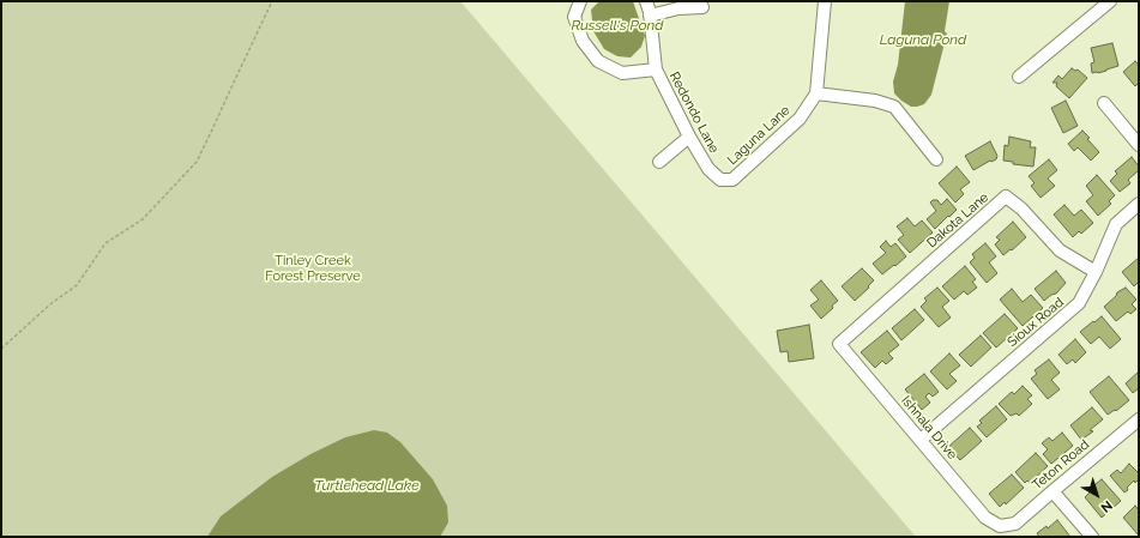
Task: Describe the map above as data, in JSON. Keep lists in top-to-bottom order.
{
  "streets": {
    "street": [
      "Redondo Lane",
      "Laguna Lane",
      "Dakota Lane",
      "Sioux Road",
      "Ishnala Drive",
      "Teton Road"
    ]
  },
  "crossings": [
    ["Redondo Lane", "Laguna Lane"],
    ["Dakota Lane", "Sioux Road"],
    ["Dakota Lane", "Ishnala Drive"],
    ["Sioux Road", "Ishnala Drive"],
    ["Ishnala Drive", "Teton Road"]
  ],
  "water": ["Russell's Pond", "Laguna Pond", "Turtlehead Lake"],
  "parks": ["Tinley Creek Forest Preserve"],
  "north": "bottom right"
}
